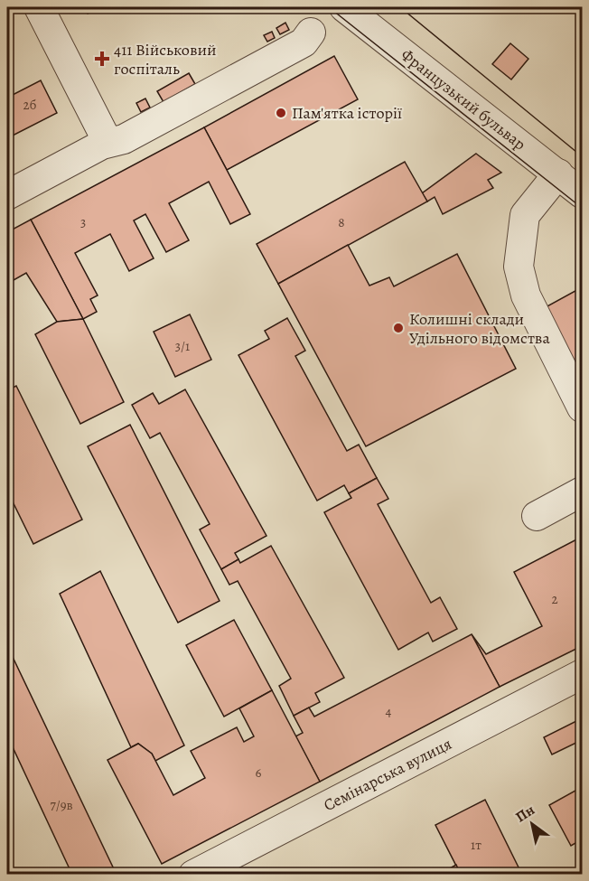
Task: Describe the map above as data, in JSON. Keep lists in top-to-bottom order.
{
  "streets": {
    "street": ["Французький бульвар", "Семінарська вулиця"]
  },
  "places": {
    "health": ["411 Військовий госпіталь"],
    "other": ["Пам'ятка історії", "Колишні склади Удільного відомства"]
  },
  "house_numbers": [
    "2б",
    "3",
    "8",
    "3/1",
    "2",
    "4",
    "6",
    "7/9в",
    "1т"
  ],
  "north": "top left"
}
